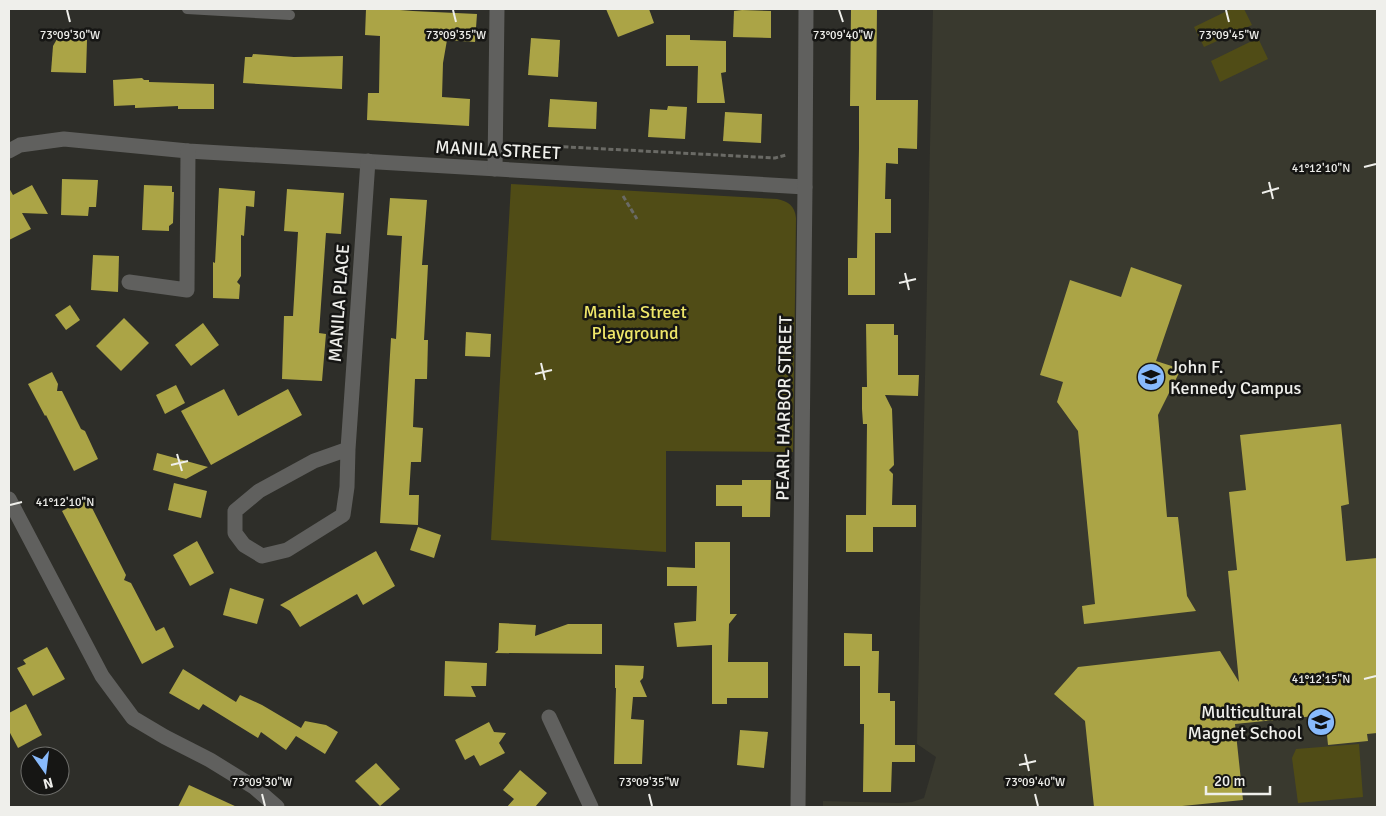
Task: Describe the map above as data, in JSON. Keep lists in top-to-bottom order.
{
  "streets": {
    "street": ["MANILA STREET", "MANILA PLACE", "PEARL HARBOR STREET"]
  },
  "crossings": [
    ["MANILA STREET", "MANILA PLACE"],
    ["MANILA STREET", "PEARL HARBOR STREET"]
  ],
  "parks": ["Manila Street Playground"],
  "places": {
    "school or university": ["John F. Kennedy Campus", "Multicultural Magnet School"]
  },
  "scale_bar": "20 m",
  "north": "bottom",
  "coordinates": [
    "73°09'30\"W",
    "73°09'35\"W",
    "73°09'40\"W",
    "73°09'45\"W",
    "41°12'10\"N",
    "41°12'15\"N"
  ]
}
